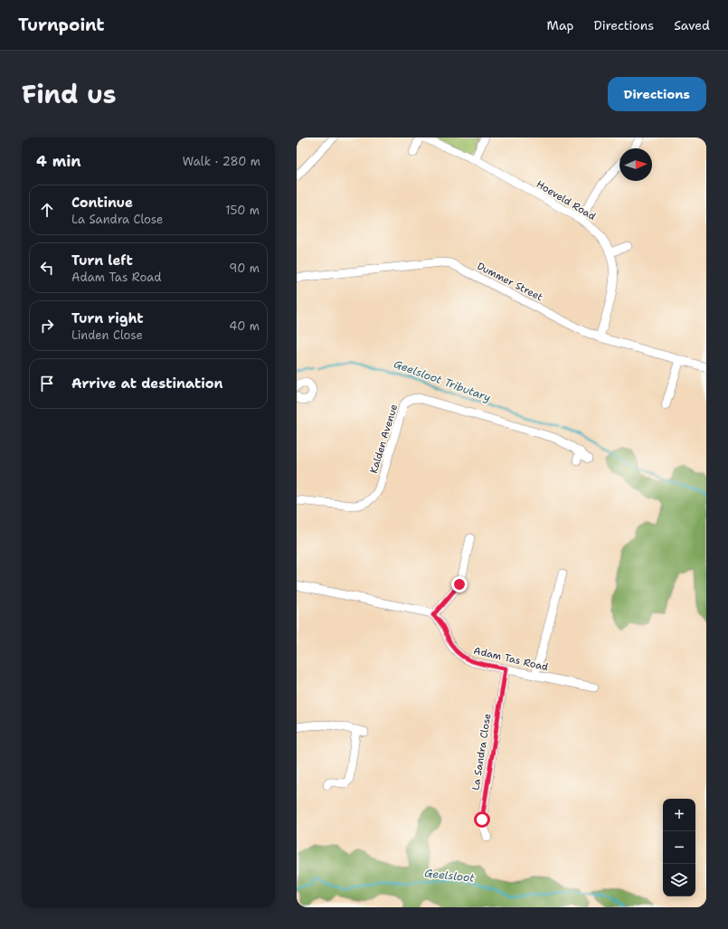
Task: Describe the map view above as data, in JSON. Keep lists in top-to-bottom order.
{
  "streets": {
    "street": [
      "Hoeveld Road",
      "Dummer Street",
      "Kalden Avenue",
      "Adam Tas Road",
      "La Sandra Close"
    ]
  },
  "crossings": [
    ["Hoeveld Road", "Dummer Street"],
    ["Adam Tas Road", "La Sandra Close"]
  ],
  "water": ["Geelsloot Tributary", "Geelsloot"],
  "north": "right",
  "page": {
    "header": "Turnpoint",
    "nav": ["Map", "Directions", "Saved"],
    "title": "Find us",
    "buttons": "Directions",
    "heading": ["4 min", "Walk · 280 m"],
    "list": [
      ["Continue", "La Sandra Close", "150 m"],
      ["Turn left", "Adam Tas Road", "90 m"],
      ["Turn right", "Linden Close", "40 m"],
      "Arrive at destination"
    ],
    "map_buttons": ["+", "−"]
  }
}
